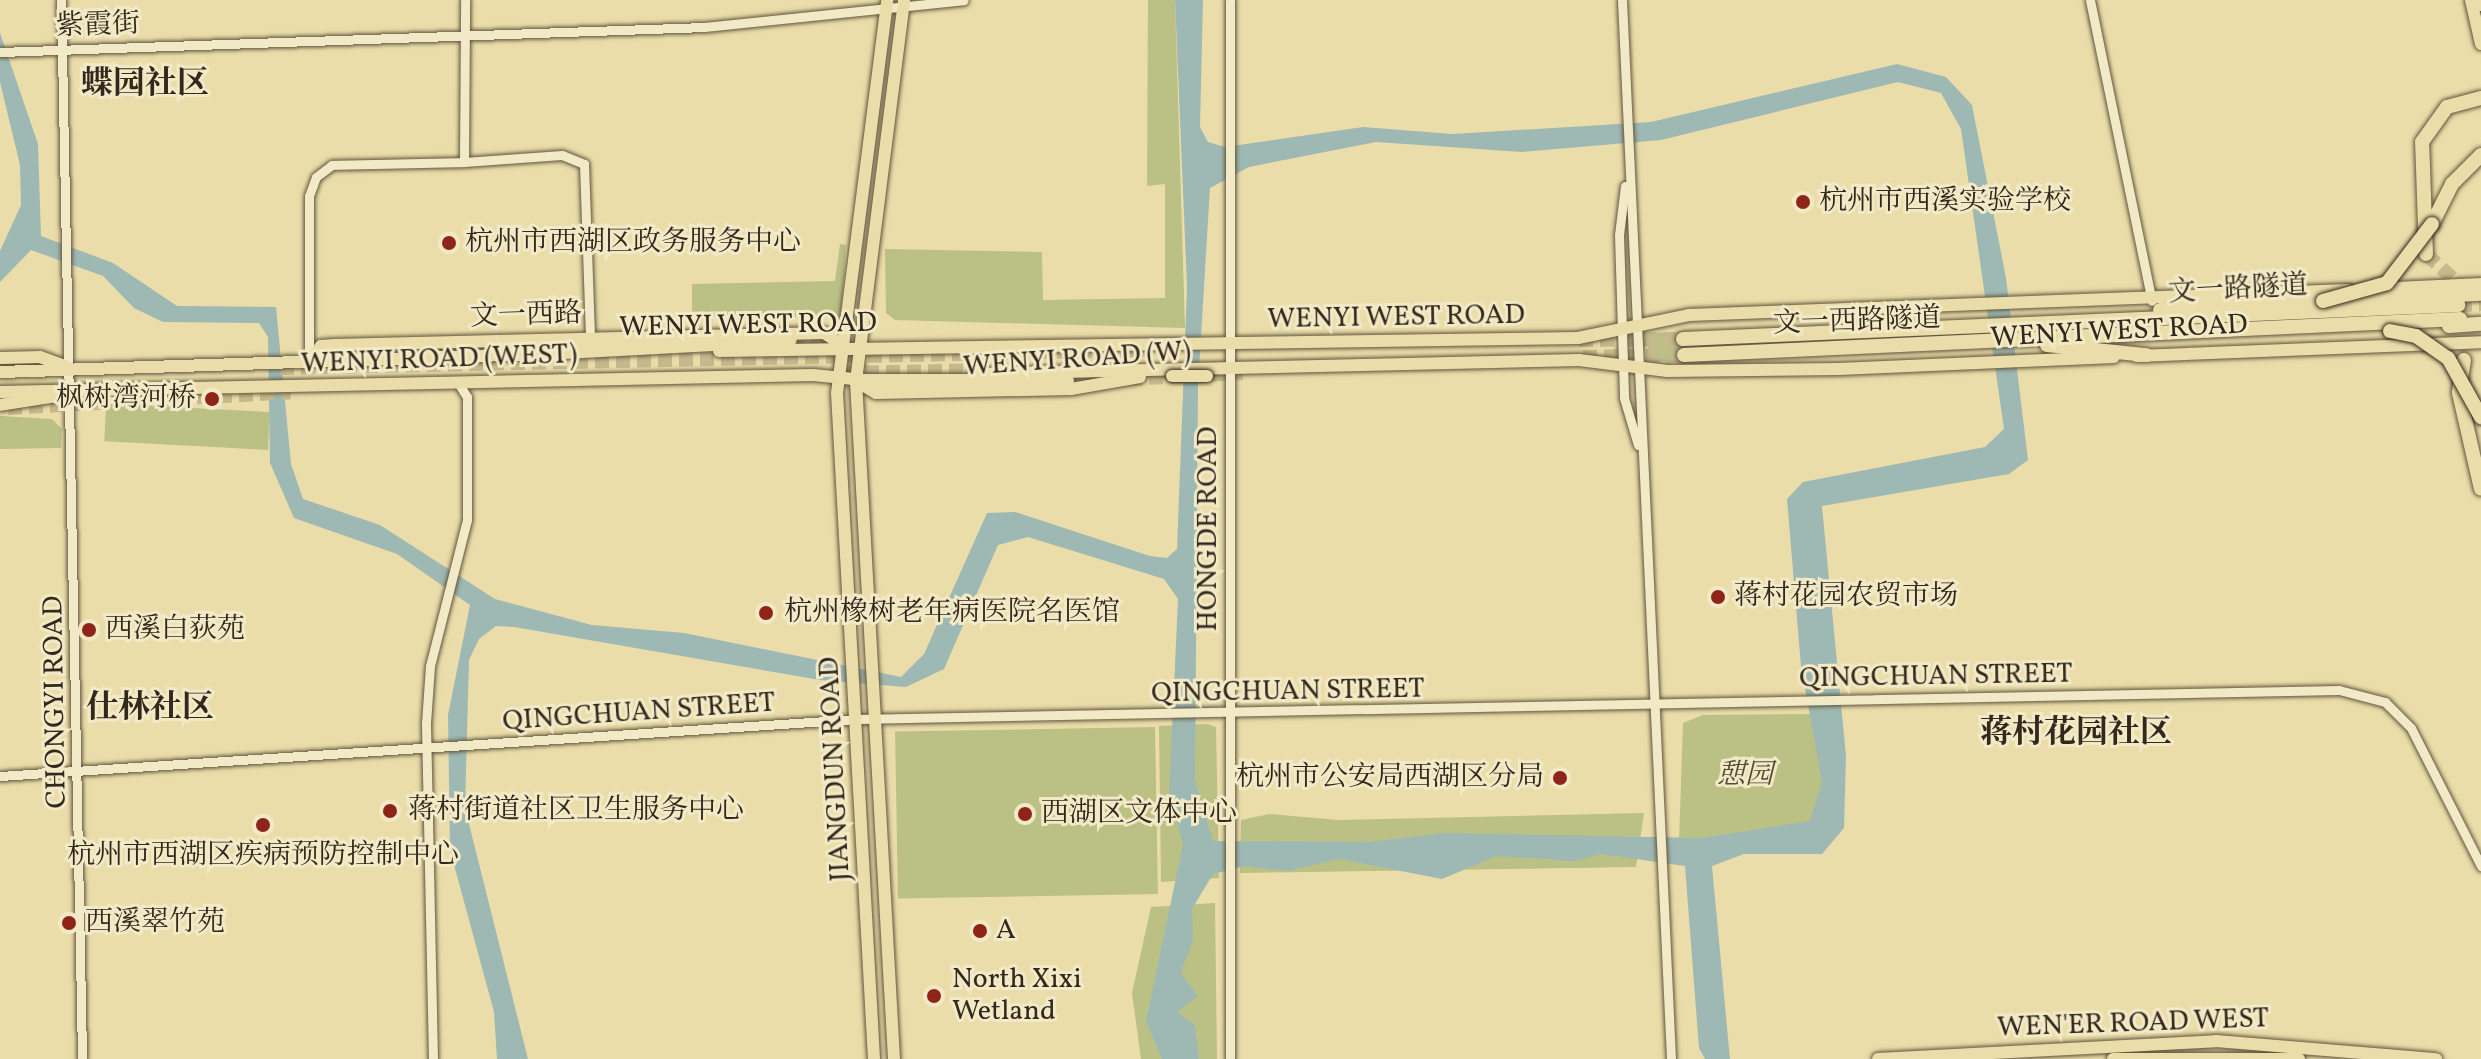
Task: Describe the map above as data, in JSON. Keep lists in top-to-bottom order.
{
  "streets": {
    "highway": ["文一路隧道", "文一西路隧道"],
    "main road": [
      "文一西路",
      "WENYI WEST ROAD",
      "WENYI ROAD (WEST)",
      "WENYI ROAD (W)",
      "JIANGDUN ROAD",
      "WEN'ER ROAD WEST"
    ],
    "street": [
      "紫霞街",
      "HONGDE ROAD",
      "QINGCHUAN STREET",
      "CHONGYI ROAD"
    ]
  },
  "crossings": [
    ["紫霞街", "CHONGYI ROAD"],
    ["紫霞街", "JIANGDUN ROAD"],
    ["文一路隧道", "文一西路隧道"],
    ["文一西路", "WENYI WEST ROAD"],
    ["文一西路", "WENYI ROAD (WEST)"],
    ["文一西路", "JIANGDUN ROAD"],
    ["WENYI WEST ROAD", "WENYI ROAD (WEST)"],
    ["WENYI WEST ROAD", "WENYI ROAD (W)"],
    ["WENYI WEST ROAD", "HONGDE ROAD"],
    ["WENYI WEST ROAD", "JIANGDUN ROAD"],
    ["WENYI ROAD (WEST)", "WENYI ROAD (W)"],
    ["WENYI ROAD (WEST)", "CHONGYI ROAD"],
    ["WENYI ROAD (WEST)", "JIANGDUN ROAD"],
    ["WENYI ROAD (W)", "HONGDE ROAD"],
    ["WENYI ROAD (W)", "JIANGDUN ROAD"],
    ["HONGDE ROAD", "QINGCHUAN STREET"],
    ["QINGCHUAN STREET", "CHONGYI ROAD"],
    ["QINGCHUAN STREET", "JIANGDUN ROAD"]
  ],
  "districts": ["蝶园社区", "仕林社区", "蒋村花园社区"],
  "parks": ["憇园"],
  "places": [
    "杭州市西溪实验学校",
    "杭州市西湖区政务服务中心",
    "枫树湾河桥",
    "蒋村花园农贸市场",
    "杭州橡树老年病医院名医馆",
    "西溪白荻苑",
    "杭州市公安局西湖区分局",
    "蒋村街道社区卫生服务中心",
    "西湖区文体中心",
    "杭州市西湖区疾病预防控制中心",
    "西溪翠竹苑",
    "A",
    "North Xixi Wetland"
  ]
}
